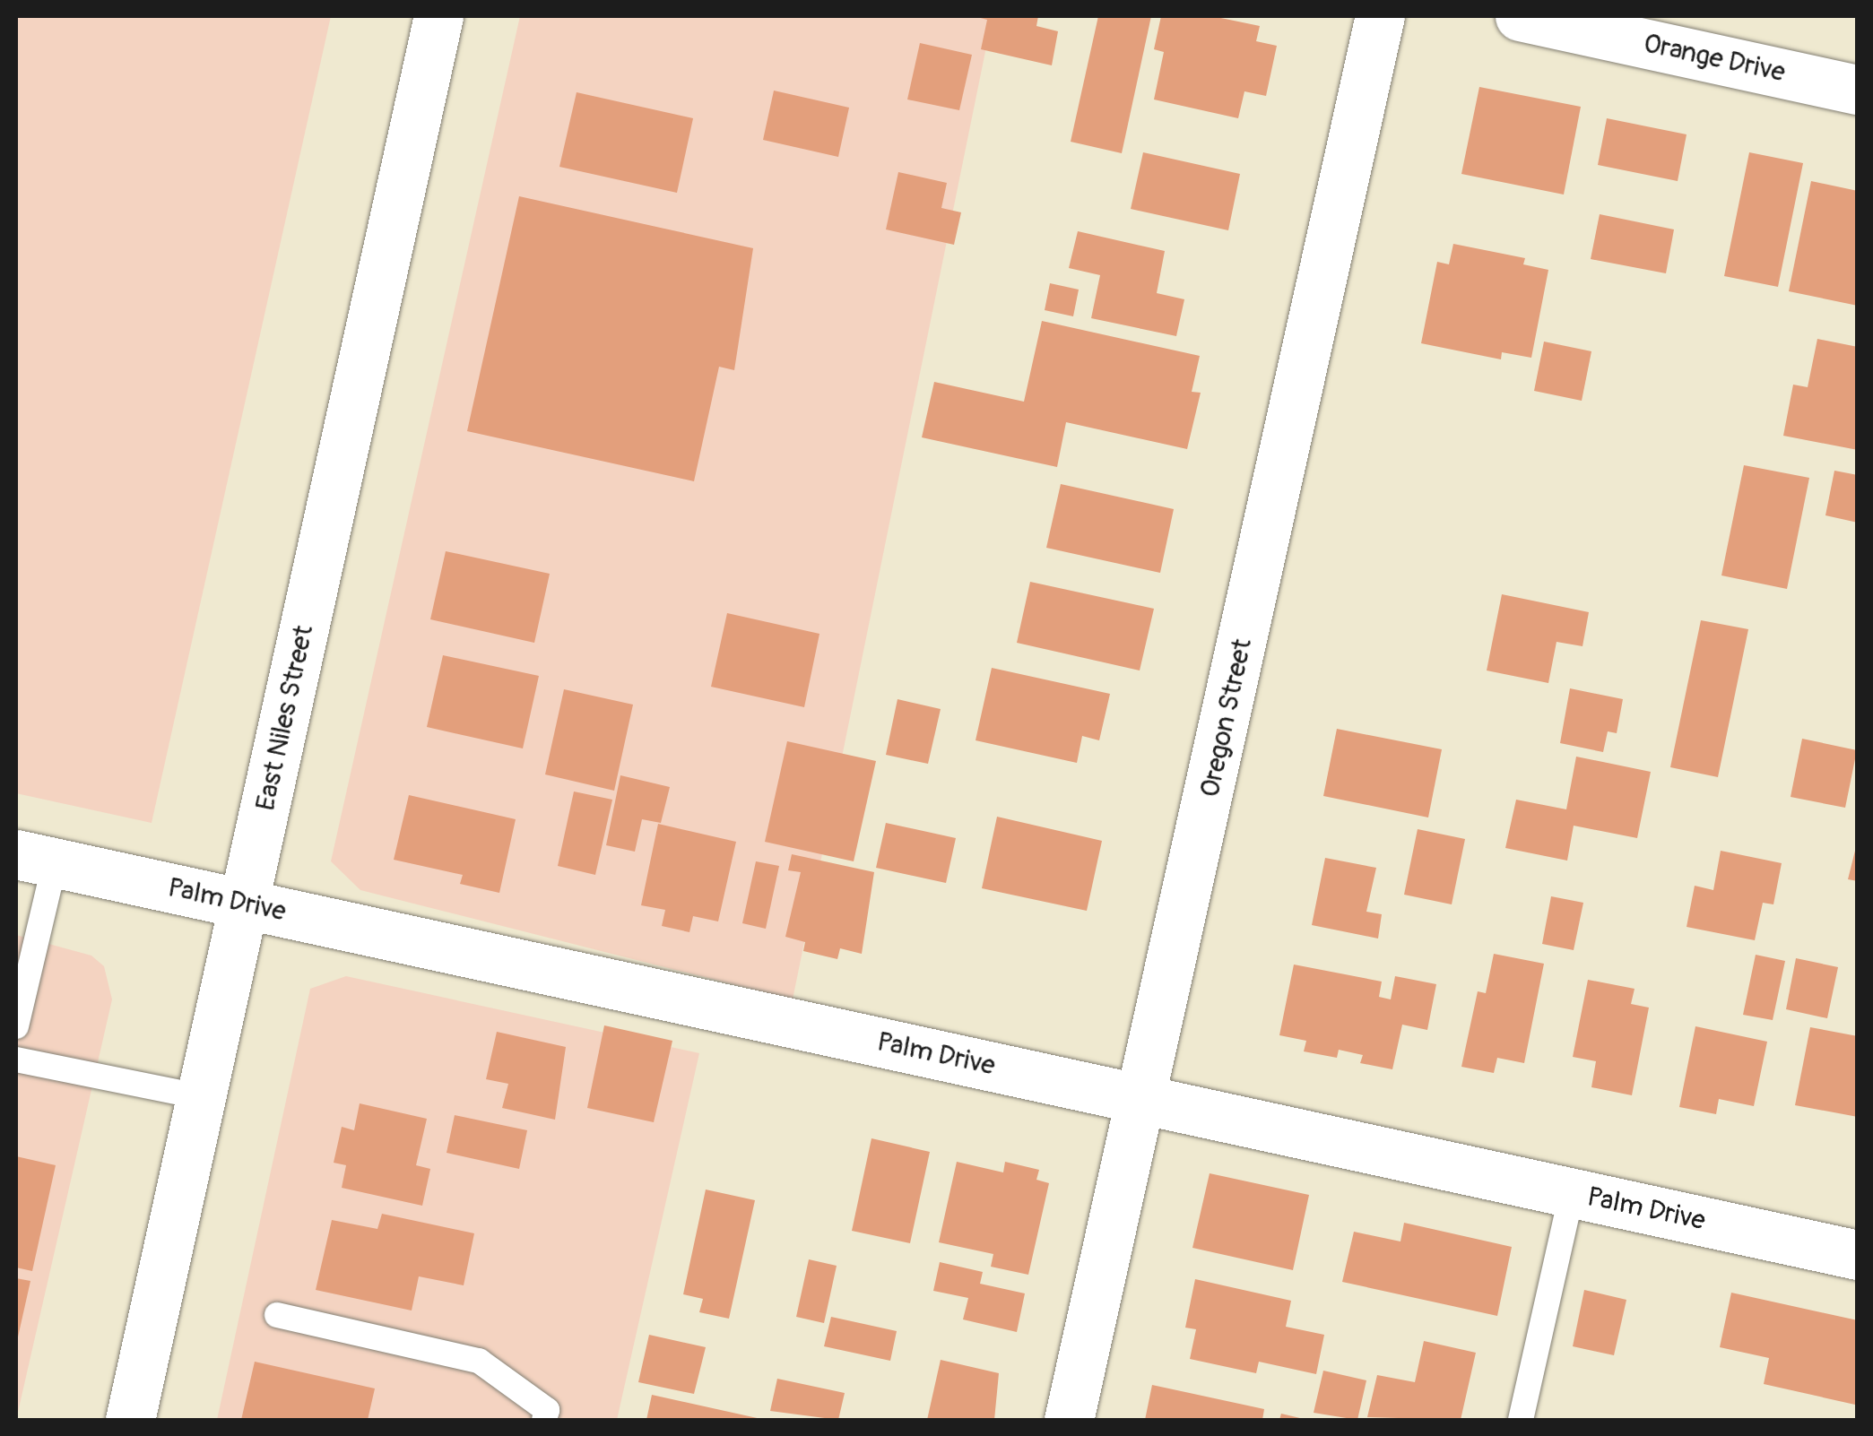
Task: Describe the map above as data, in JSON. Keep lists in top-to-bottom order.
{
  "streets": {
    "street": [
      "Orange Drive",
      "East Niles Street",
      "Oregon Street",
      "Palm Drive"
    ]
  },
  "crossings": [
    ["East Niles Street", "Palm Drive"],
    ["Oregon Street", "Palm Drive"]
  ]
}
